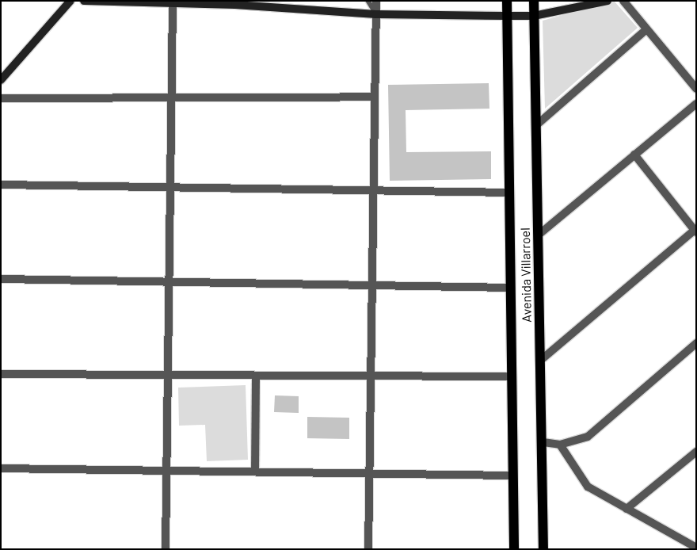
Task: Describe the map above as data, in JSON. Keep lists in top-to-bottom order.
{
  "streets": {
    "main road": ["Avenida Villarroel"]
  }
}
